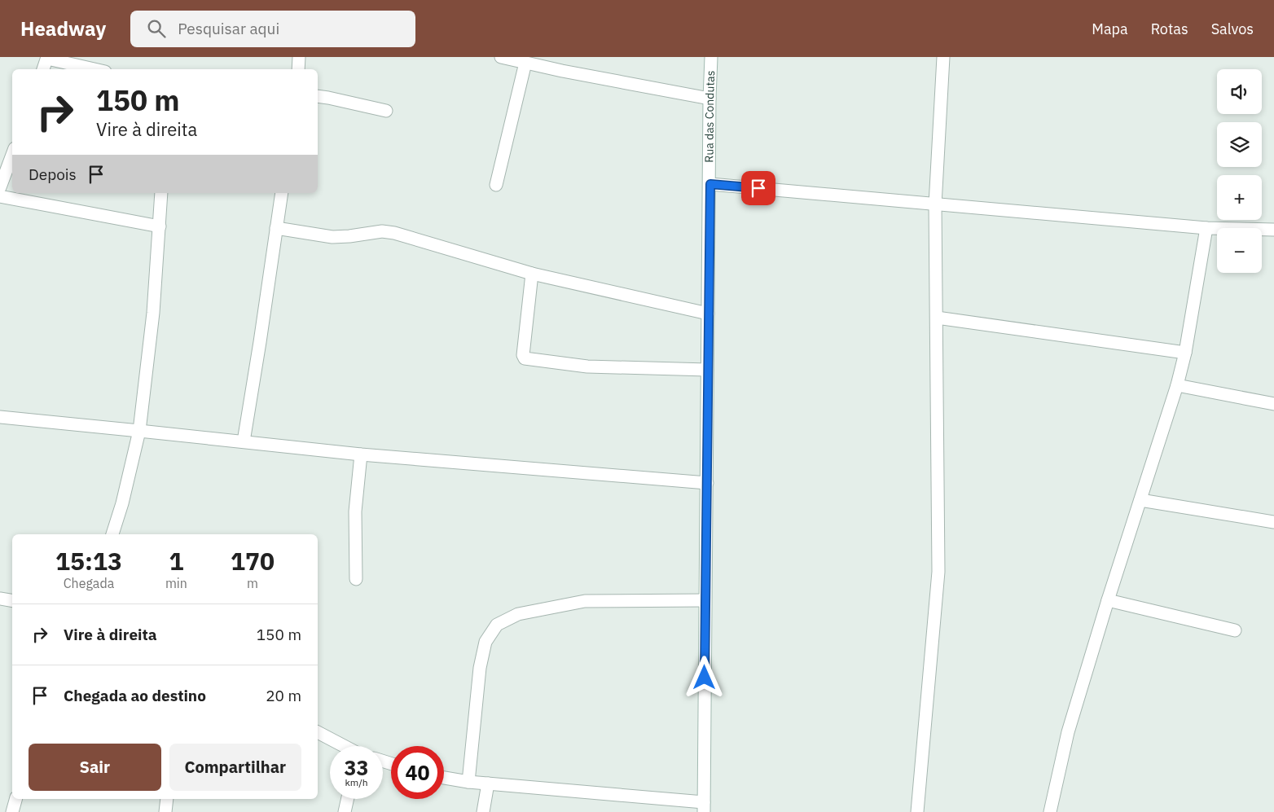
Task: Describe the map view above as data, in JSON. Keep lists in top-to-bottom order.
{
  "streets": {
    "street": ["Rua das Condutas"]
  },
  "page": {
    "header": "Headway",
    "search": "Pesquisar aqui",
    "nav": ["Mapa", "Rotas", "Salvos"],
    "map_buttons": ["+", "−"],
    "turn": ["150 m", "Vire à direita"],
    "then": "Depois",
    "eta": [
      "15:13",
      "Chegada",
      "1",
      "min",
      "170",
      "m"
    ],
    "list": [
      {
        "name": "Vire à direita",
        "value": "150 m"
      },
      {
        "name": "Chegada ao destino",
        "value": "20 m"
      }
    ],
    "buttons": ["Sair", "Compartilhar"],
    "speed": "33 km/h",
    "limit": "40"
  }
}
